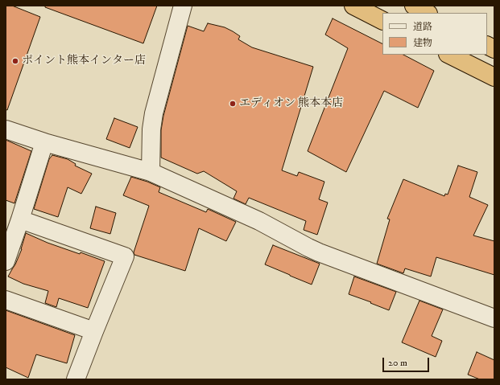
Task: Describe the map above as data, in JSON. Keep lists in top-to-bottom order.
{
  "places": ["ポイント熊本インター店", "エディオン 熊本本店"],
  "legend": ["道路", "建物"],
  "scale_bar": "20 m"
}
